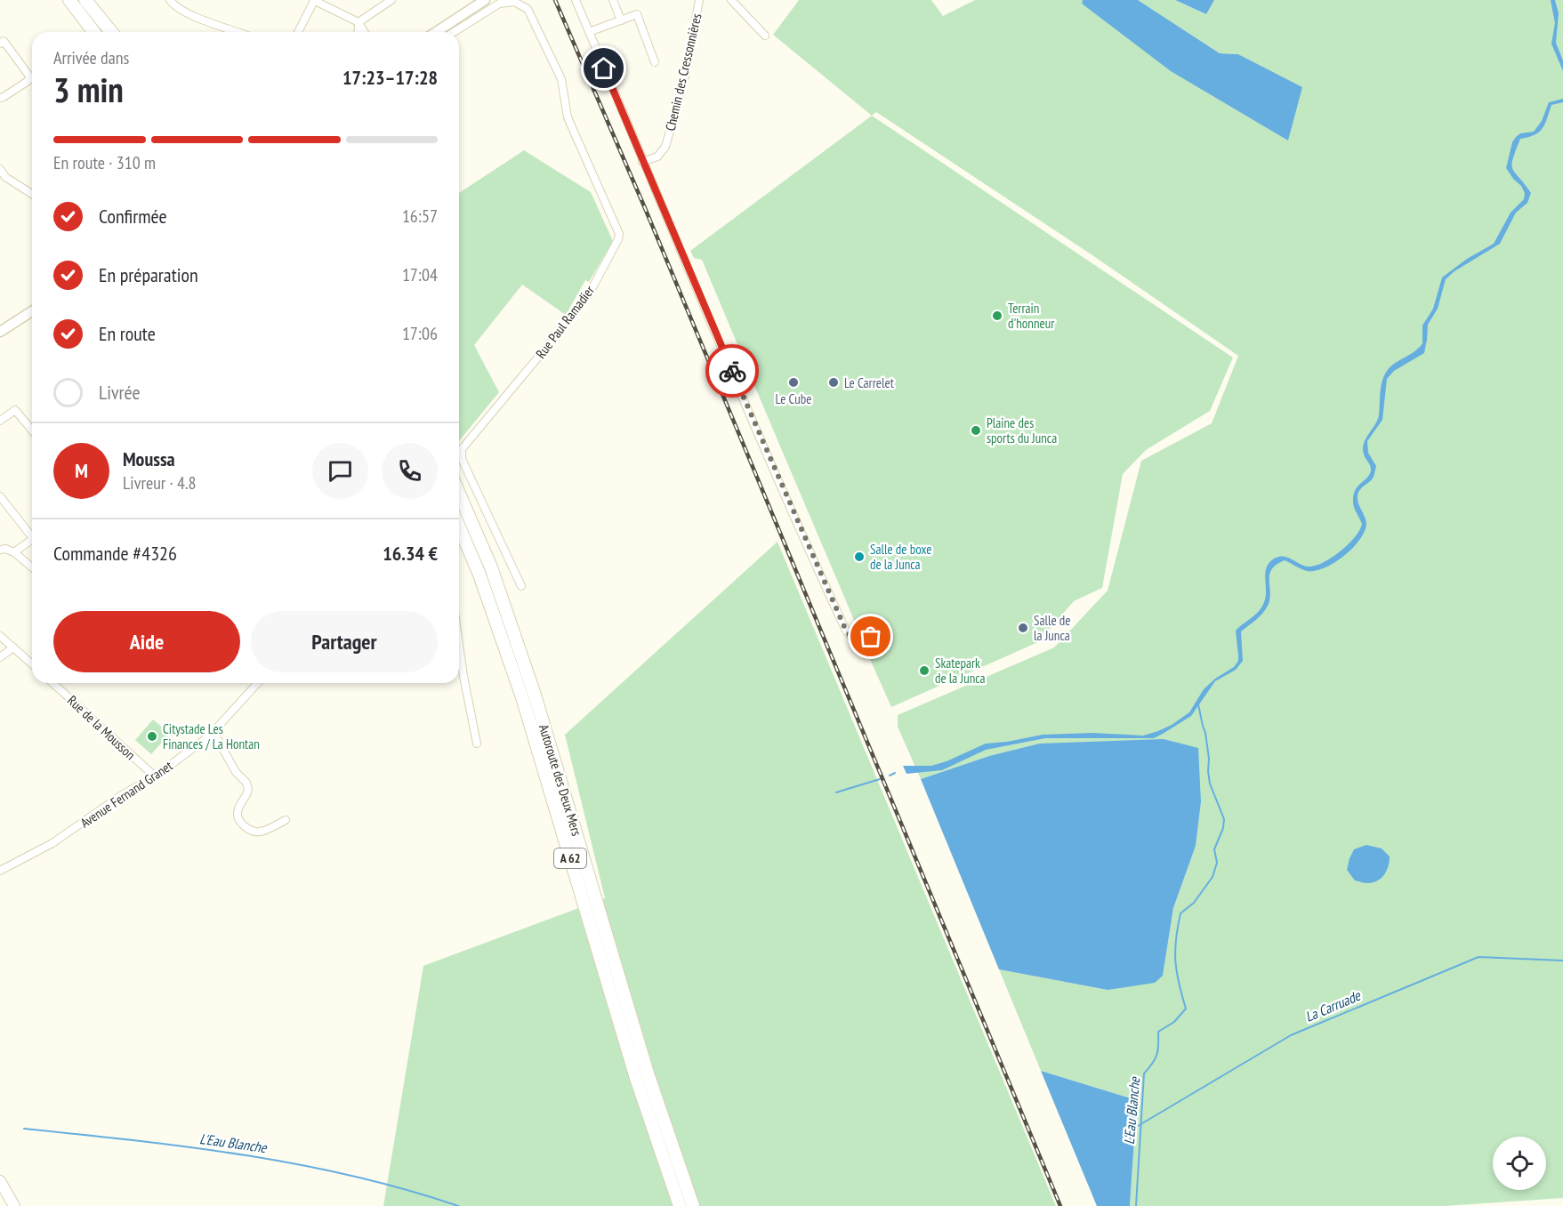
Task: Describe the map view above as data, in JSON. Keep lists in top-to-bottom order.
{
  "streets": {
    "highway": ["Autoroute des Deux Mers", "A 62"],
    "street": [
      "Chemin des Cressonnières",
      "Rue Paul Ramadier",
      "Rue de la Mousson",
      "Avenue Fernand Granet"
    ]
  },
  "crossings": [
    ["Rue de la Mousson", "Avenue Fernand Granet"]
  ],
  "water": ["La Carruade", "L'Eau Blanche"],
  "places": [
    "Terrain d'honneur",
    "Le Cube",
    "Le Carrelet",
    "Plaine des sports du Junca",
    "Salle de boxe de la Junca",
    "Salle de la Junca",
    "Skatepark de la Junca",
    "Citystade Les Finances / La Hontan"
  ],
  "page": {
    "heading": ["3 min", "Arrivée dans", "17:23–17:28"],
    "panel": [
      "Moussa",
      "Livreur · 4.8",
      "Commande #4326",
      "16.34 €"
    ],
    "bar": "En route · 310 m",
    "list": [
      ["Confirmée", "16:57"],
      ["En préparation", "17:04"],
      ["En route", "17:06"],
      "Livrée"
    ],
    "round": "M",
    "buttons": ["Aide", "Partager"]
  }
}
